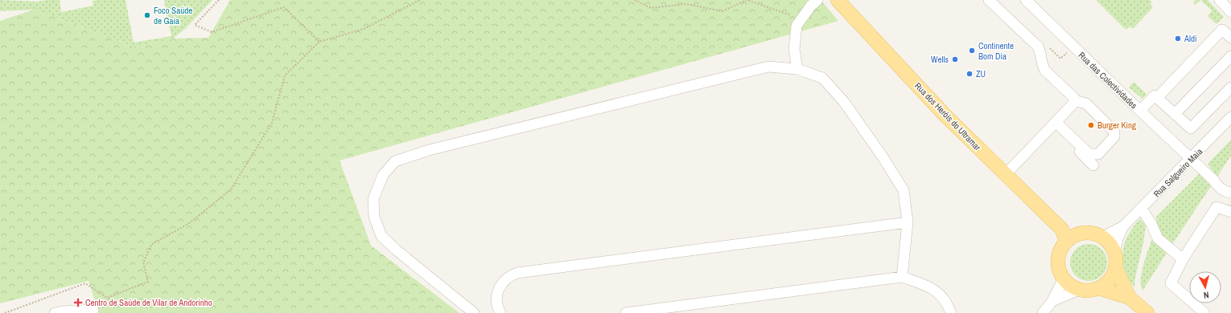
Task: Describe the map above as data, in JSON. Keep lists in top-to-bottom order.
{
  "streets": {
    "main road": ["Rua dos Heróis do Ultramar"],
    "street": ["Rua das Colectividades", "Rua Salgueiro Maia"]
  },
  "crossings": [
    ["Rua das Colectividades", "Rua Salgueiro Maia"],
    ["Rua dos Heróis do Ultramar", "Rua Salgueiro Maia"]
  ],
  "places": {
    "other": [
      "Foco Saúde de Gaia",
      "Aldi",
      "Continente Bom Dia",
      "Wells",
      "ZU",
      "Burger King"
    ],
    "health": ["Centro de Saúde de Vilar de Andorinho"]
  },
  "north": "bottom"
}
